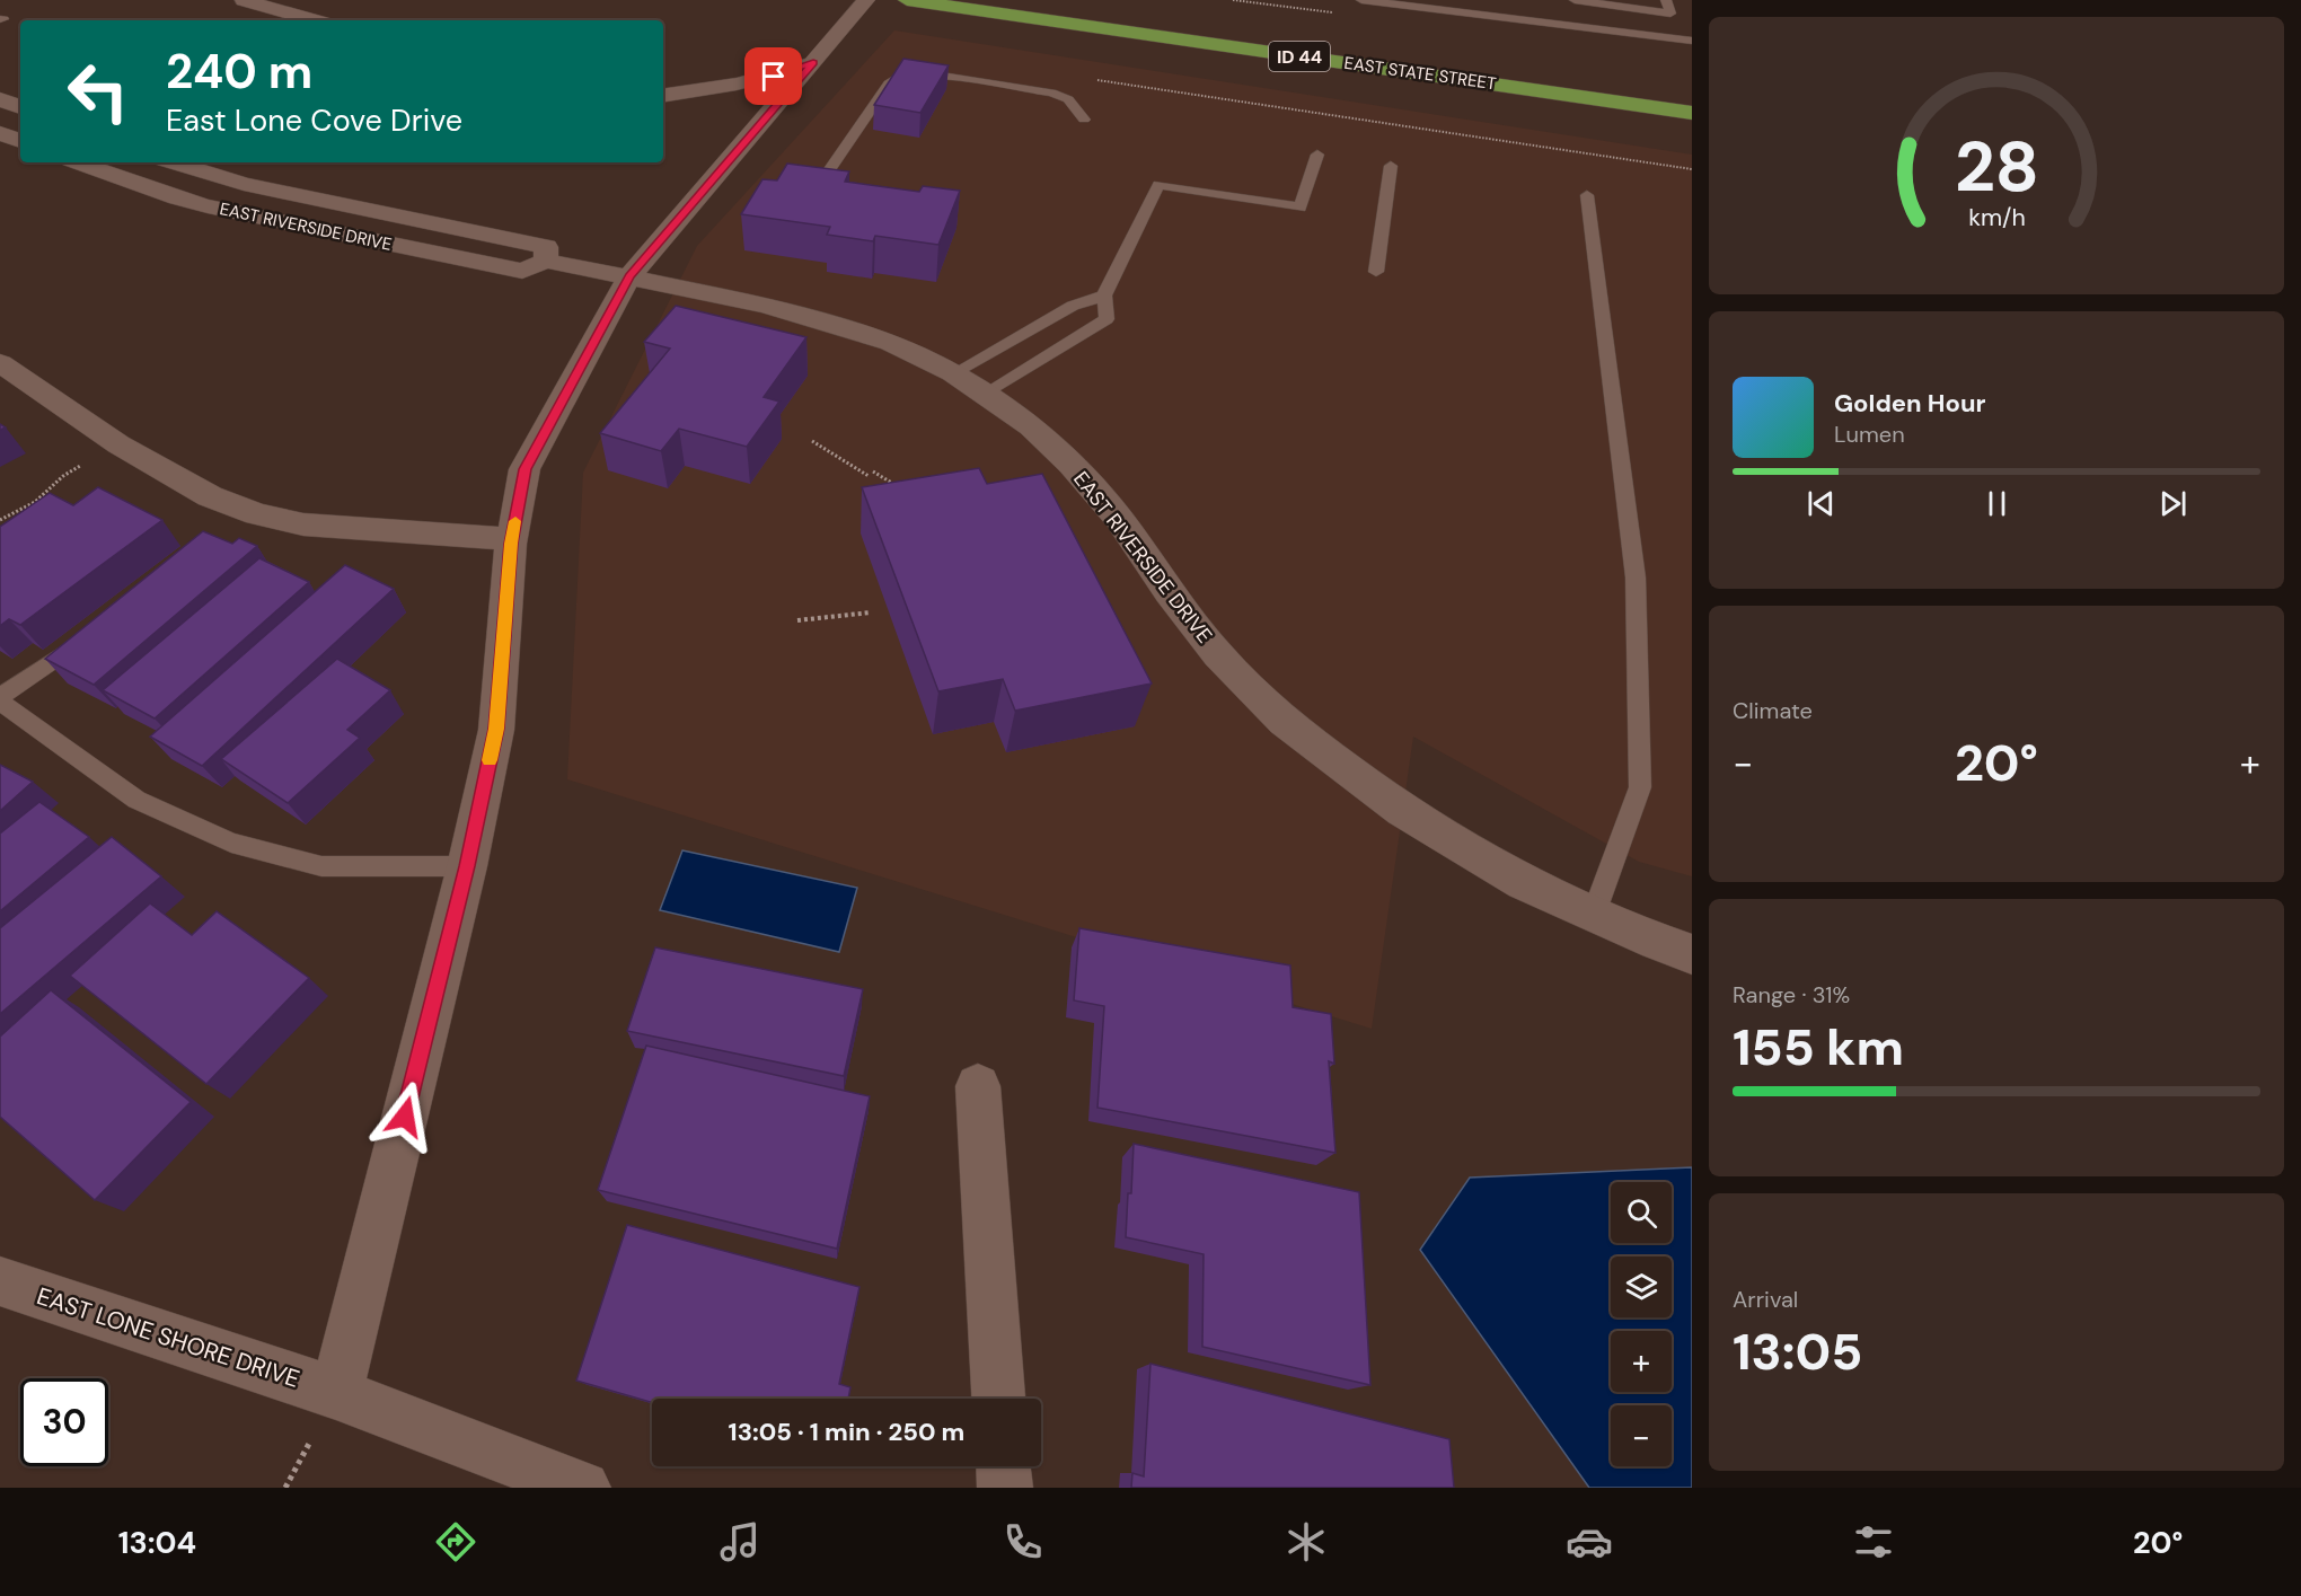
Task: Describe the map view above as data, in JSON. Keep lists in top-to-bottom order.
{
  "streets": {
    "highway": ["ID 44", "EAST STATE STREET"],
    "street": ["EAST RIVERSIDE DRIVE", "EAST LONE SHORE DRIVE"]
  },
  "page": {
    "turn": ["240 m", "East Lone Cove Drive"],
    "song": ["Golden Hour", "Lumen"],
    "tile": [
      "Climate",
      ["Range · 31%", "155 km"],
      ["Arrival", "13:05"]
    ],
    "heat": ["−", "20°", "+"],
    "map_buttons": ["+", "−"],
    "limit": "30",
    "trip": "13:05 · 1 min · 250 m",
    "tabs": ["13:04", "20°"],
    "gauge": ["28", "km/h"]
  }
}
